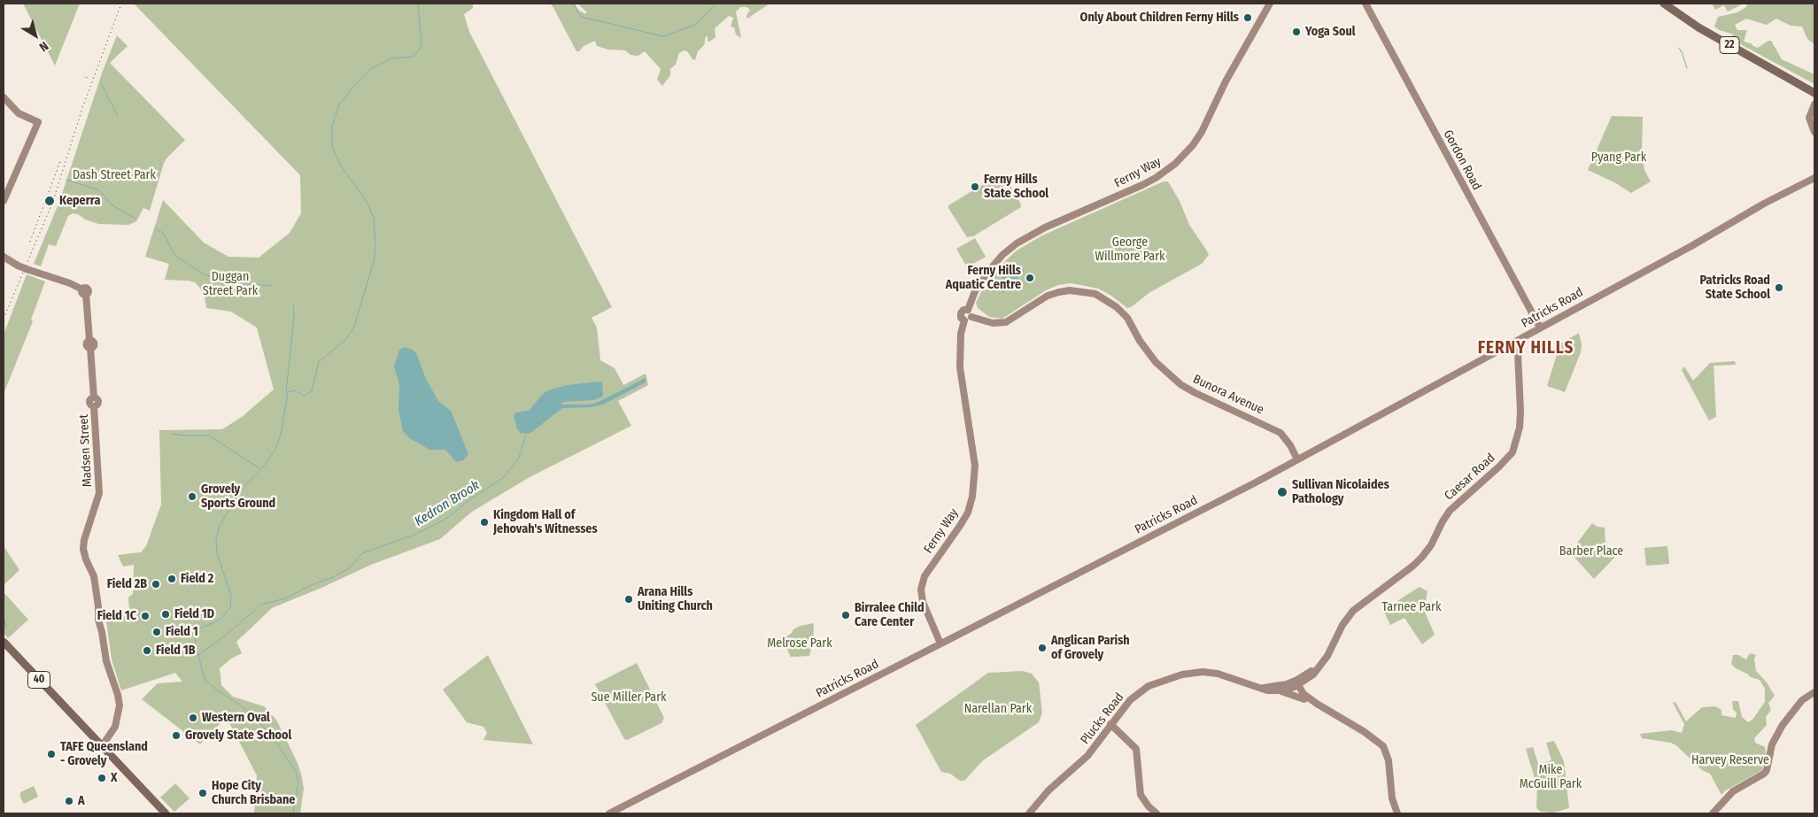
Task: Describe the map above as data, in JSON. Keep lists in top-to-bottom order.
{
  "streets": {
    "main road": ["22", "40"],
    "street": [
      "Gordon Road",
      "Ferny Way",
      "Patricks Road",
      "Bunora Avenue",
      "Madsen Street",
      "Caesar Road",
      "Plucks Road"
    ]
  },
  "crossings": [
    ["Gordon Road", "Patricks Road"],
    ["Ferny Way", "Patricks Road"],
    ["Ferny Way", "Bunora Avenue"],
    ["Patricks Road", "Bunora Avenue"],
    ["Patricks Road", "Caesar Road"],
    ["Madsen Street", "40"],
    ["Caesar Road", "Plucks Road"]
  ],
  "districts": ["FERNY HILLS"],
  "water": ["Kedron Brook"],
  "parks": [
    "Pyang Park",
    "Dash Street Park",
    "George Willmore Park",
    "Duggan Street Park",
    "Barber Place",
    "Tarnee Park",
    "Melrose Park",
    "Sue Miller Park",
    "Narellan Park",
    "Harvey Reserve",
    "Mike McGuill Park"
  ],
  "places": [
    "Only About Children Ferny Hills",
    "Yoga Soul",
    "Ferny Hills State School",
    "Keperra",
    "Ferny Hills Aquatic Centre",
    "Patricks Road State School",
    "Sullivan Nicolaides Pathology",
    "Grovely Sports Ground",
    "Kingdom Hall of Jehovah's Witnesses",
    "Field 2",
    "Field 2B",
    "Arana Hills Uniting Church",
    "Field 1D",
    "Birralee Child Care Center",
    "Field 1C",
    "Field 1",
    "Anglican Parish of Grovely",
    "Field 1B",
    "Western Oval",
    "Grovely State School",
    "TAFE Queensland - Grovely",
    "X",
    "Hope City Church Brisbane",
    "A"
  ],
  "north": "bottom right"
}
